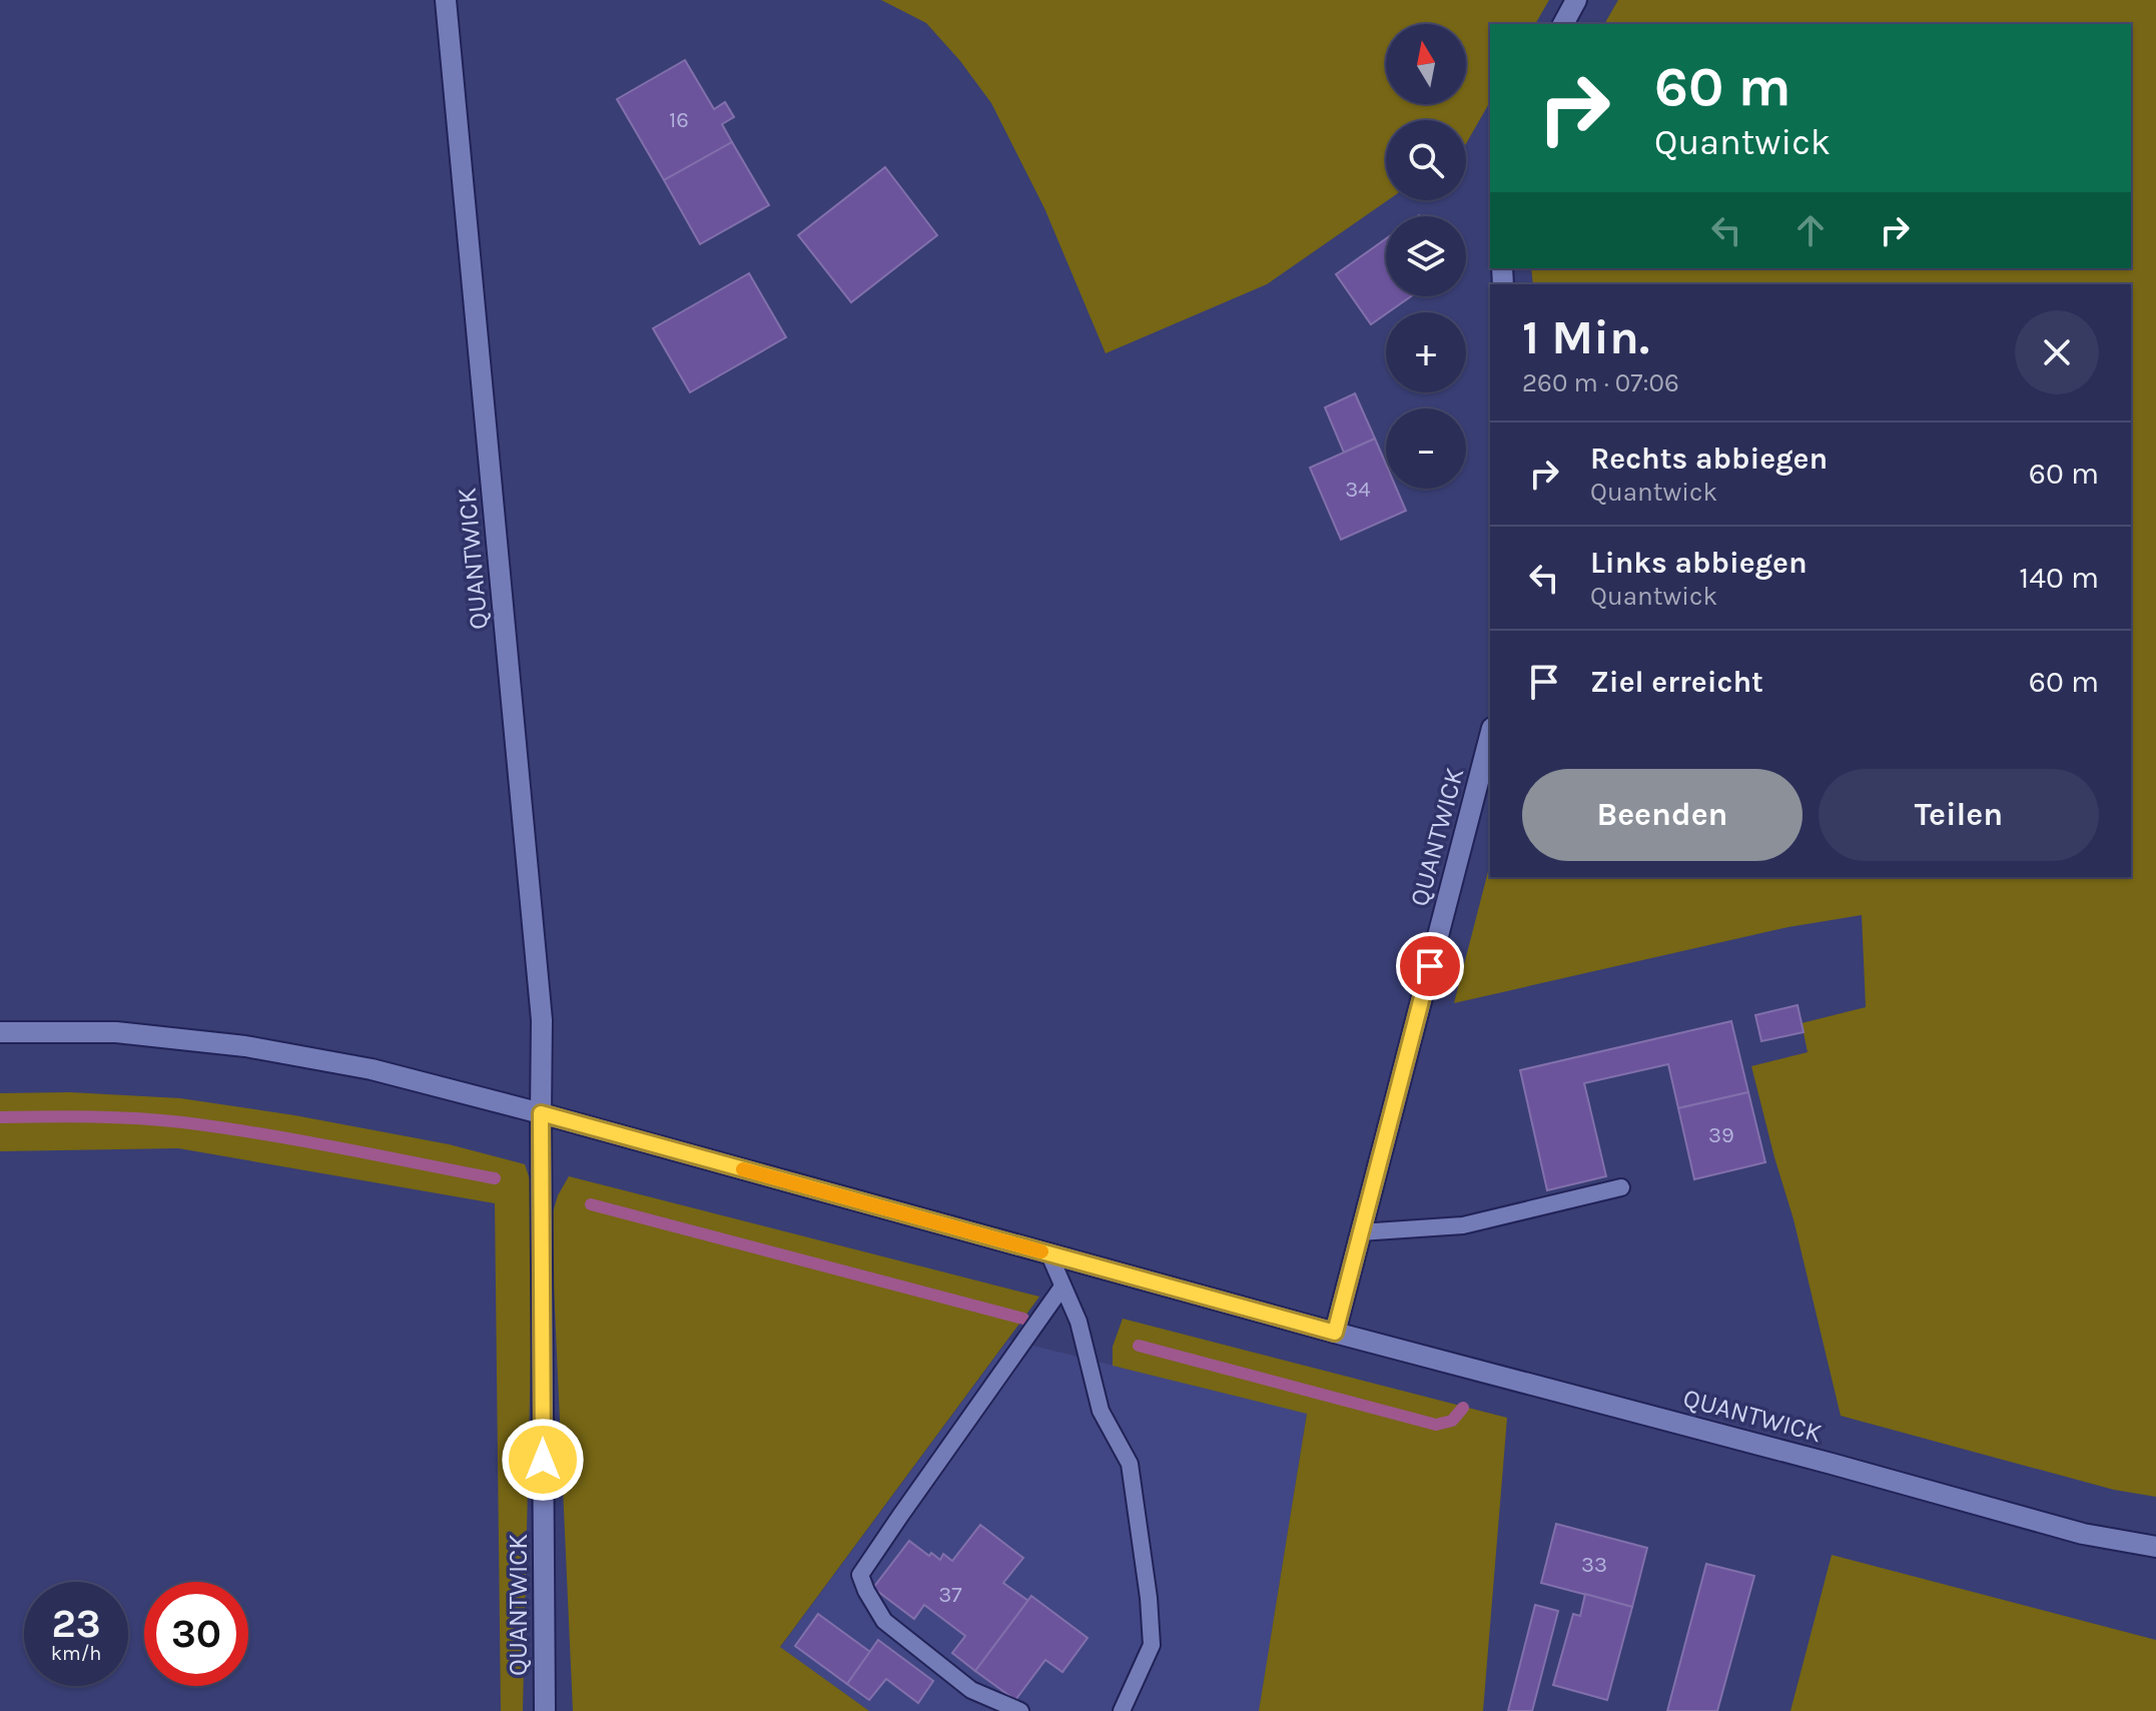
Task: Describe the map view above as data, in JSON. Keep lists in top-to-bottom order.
{
  "streets": {
    "street": ["QUANTWICK"]
  },
  "house_numbers": [
    "16",
    "34",
    "39",
    "33",
    "37"
  ],
  "north": "top",
  "page": {
    "map_buttons": ["+", "−"],
    "turn": ["60 m", "Quantwick"],
    "heading": ["1 Min.", "260 m · 07:06"],
    "list": [
      {
        "name": "Rechts abbiegen",
        "note": "Quantwick",
        "value": "60 m"
      },
      {
        "name": "Links abbiegen",
        "note": "Quantwick",
        "value": "140 m"
      },
      {
        "name": "Ziel erreicht",
        "value": "60 m"
      }
    ],
    "buttons": ["Beenden", "Teilen"],
    "speed": "23 km/h",
    "limit": "30"
  }
}
